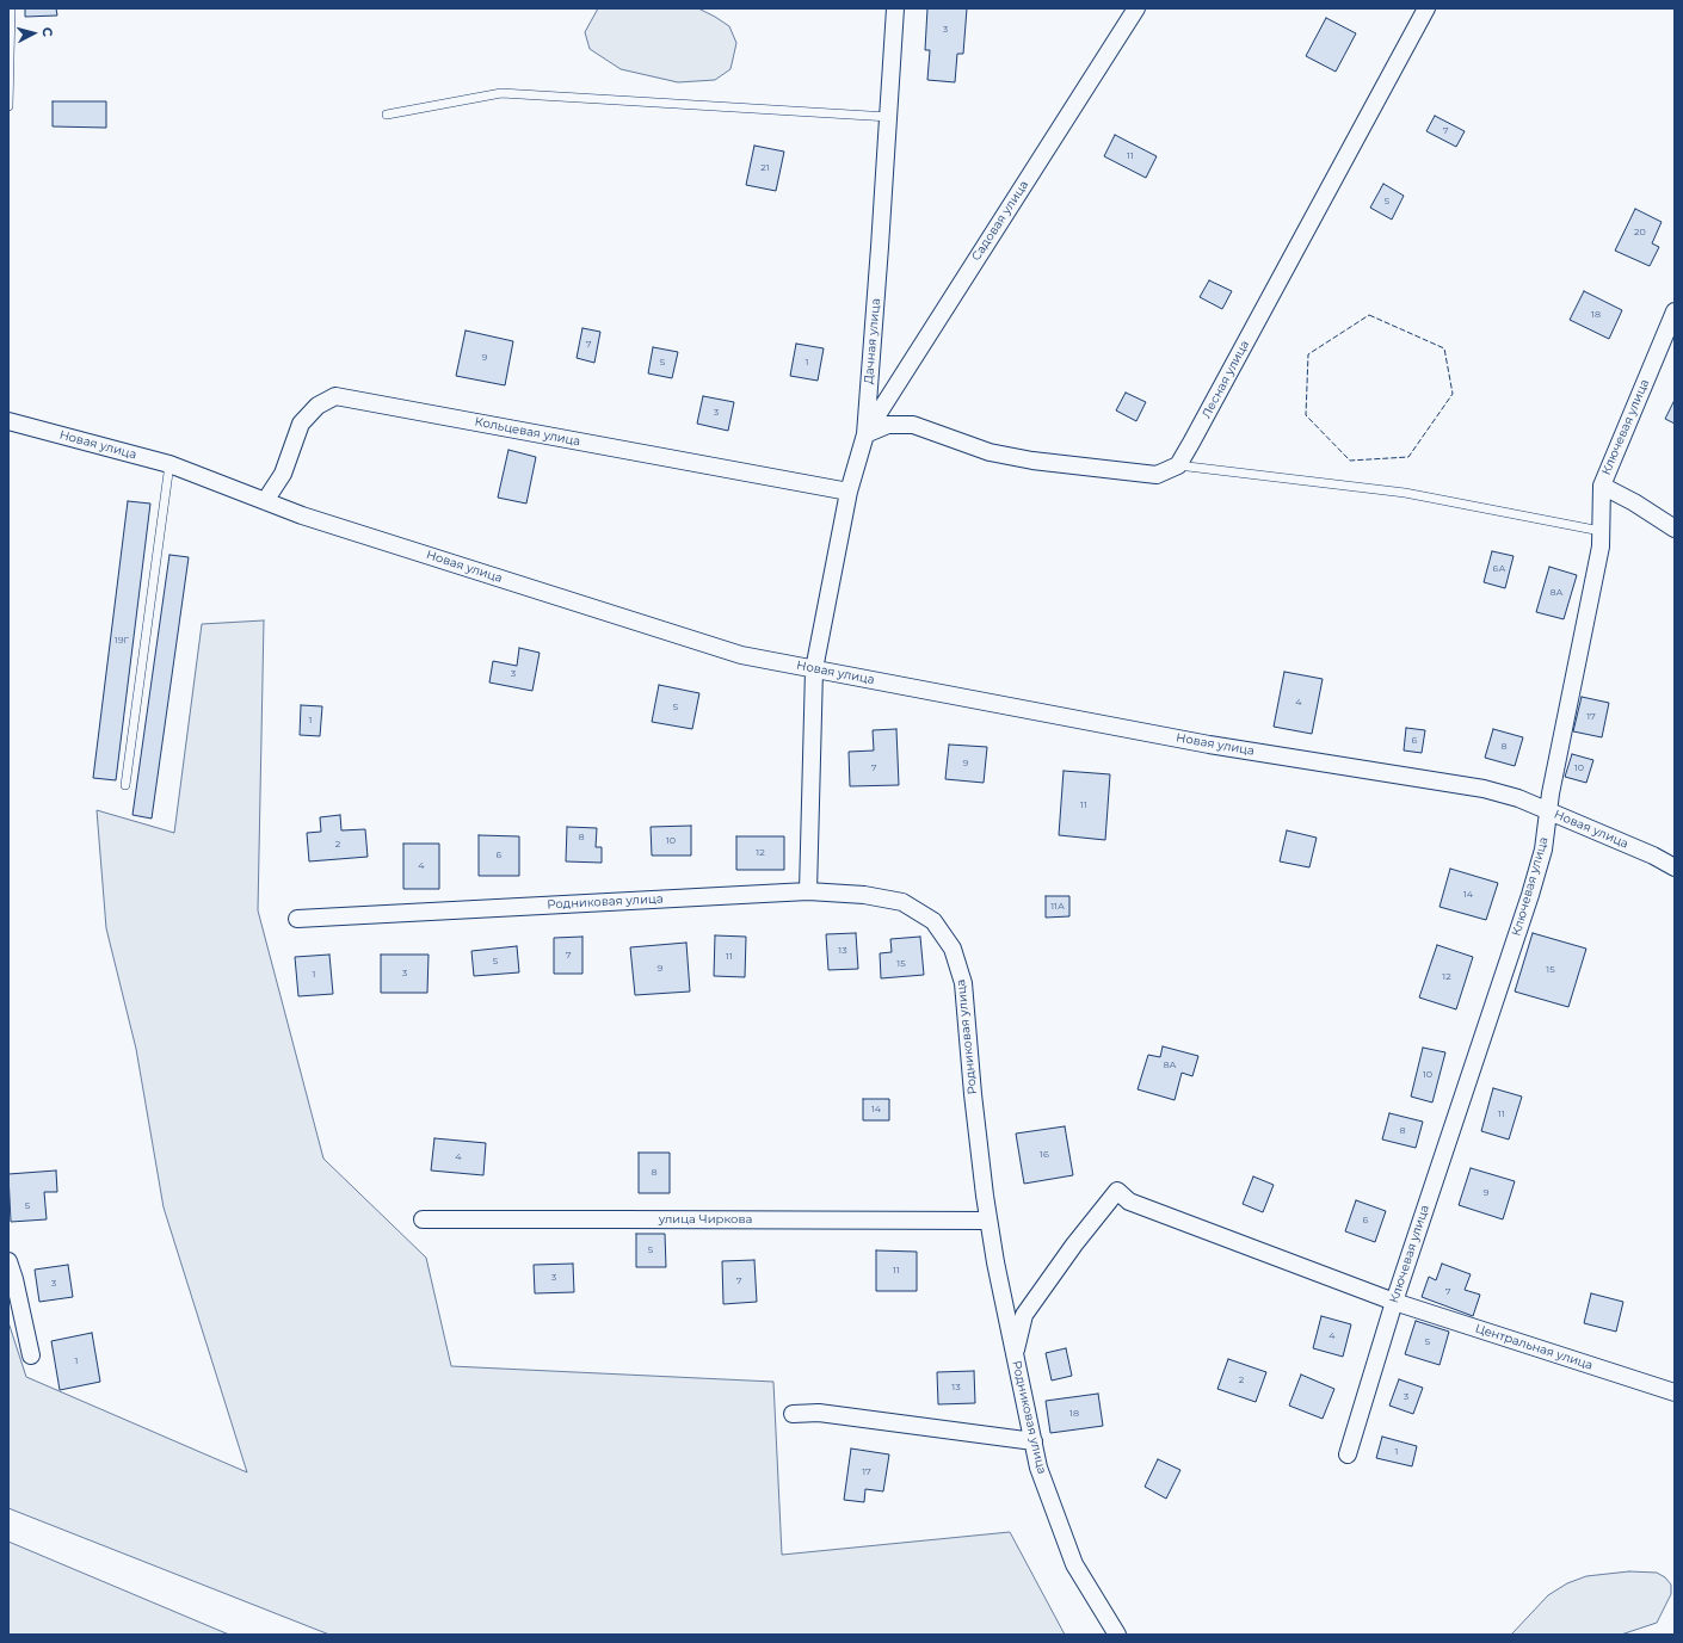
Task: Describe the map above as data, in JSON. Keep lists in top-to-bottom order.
{
  "streets": {
    "street": [
      "Садовая улица",
      "Дачная улица",
      "Лесная улица",
      "Ключевая улица",
      "Кольцевая улица",
      "Новая улица",
      "Родниковая улица",
      "улица Чиркова",
      "Центральная улица"
    ]
  },
  "crossings": [
    ["Садовая улица", "Дачная улица"],
    ["Дачная улица", "Кольцевая улица"],
    ["Дачная улица", "Новая улица"],
    ["Дачная улица", "Родниковая улица"],
    ["Ключевая улица", "Новая улица"],
    ["Ключевая улица", "Центральная улица"],
    ["Кольцевая улица", "Новая улица"],
    ["Родниковая улица", "улица Чиркова"],
    ["Родниковая улица", "Центральная улица"]
  ],
  "house_numbers": [
    "3",
    "7",
    "11",
    "21",
    "5",
    "20",
    "18",
    "7",
    "9",
    "5",
    "1",
    "3",
    "6А",
    "8А",
    "19Г",
    "3",
    "4",
    "5",
    "17",
    "1",
    "6",
    "8",
    "9",
    "7",
    "10",
    "11",
    "8",
    "10",
    "2",
    "12",
    "6",
    "4",
    "14",
    "11А",
    "13",
    "7",
    "11",
    "5",
    "15",
    "9",
    "15",
    "3",
    "1",
    "12",
    "8А",
    "10",
    "14",
    "11",
    "8",
    "16",
    "4",
    "8",
    "9",
    "5",
    "6",
    "5",
    "11",
    "3",
    "7",
    "3",
    "7",
    "4",
    "5",
    "1",
    "2",
    "13",
    "3",
    "18",
    "1",
    "17"
  ],
  "north": "right"
}
